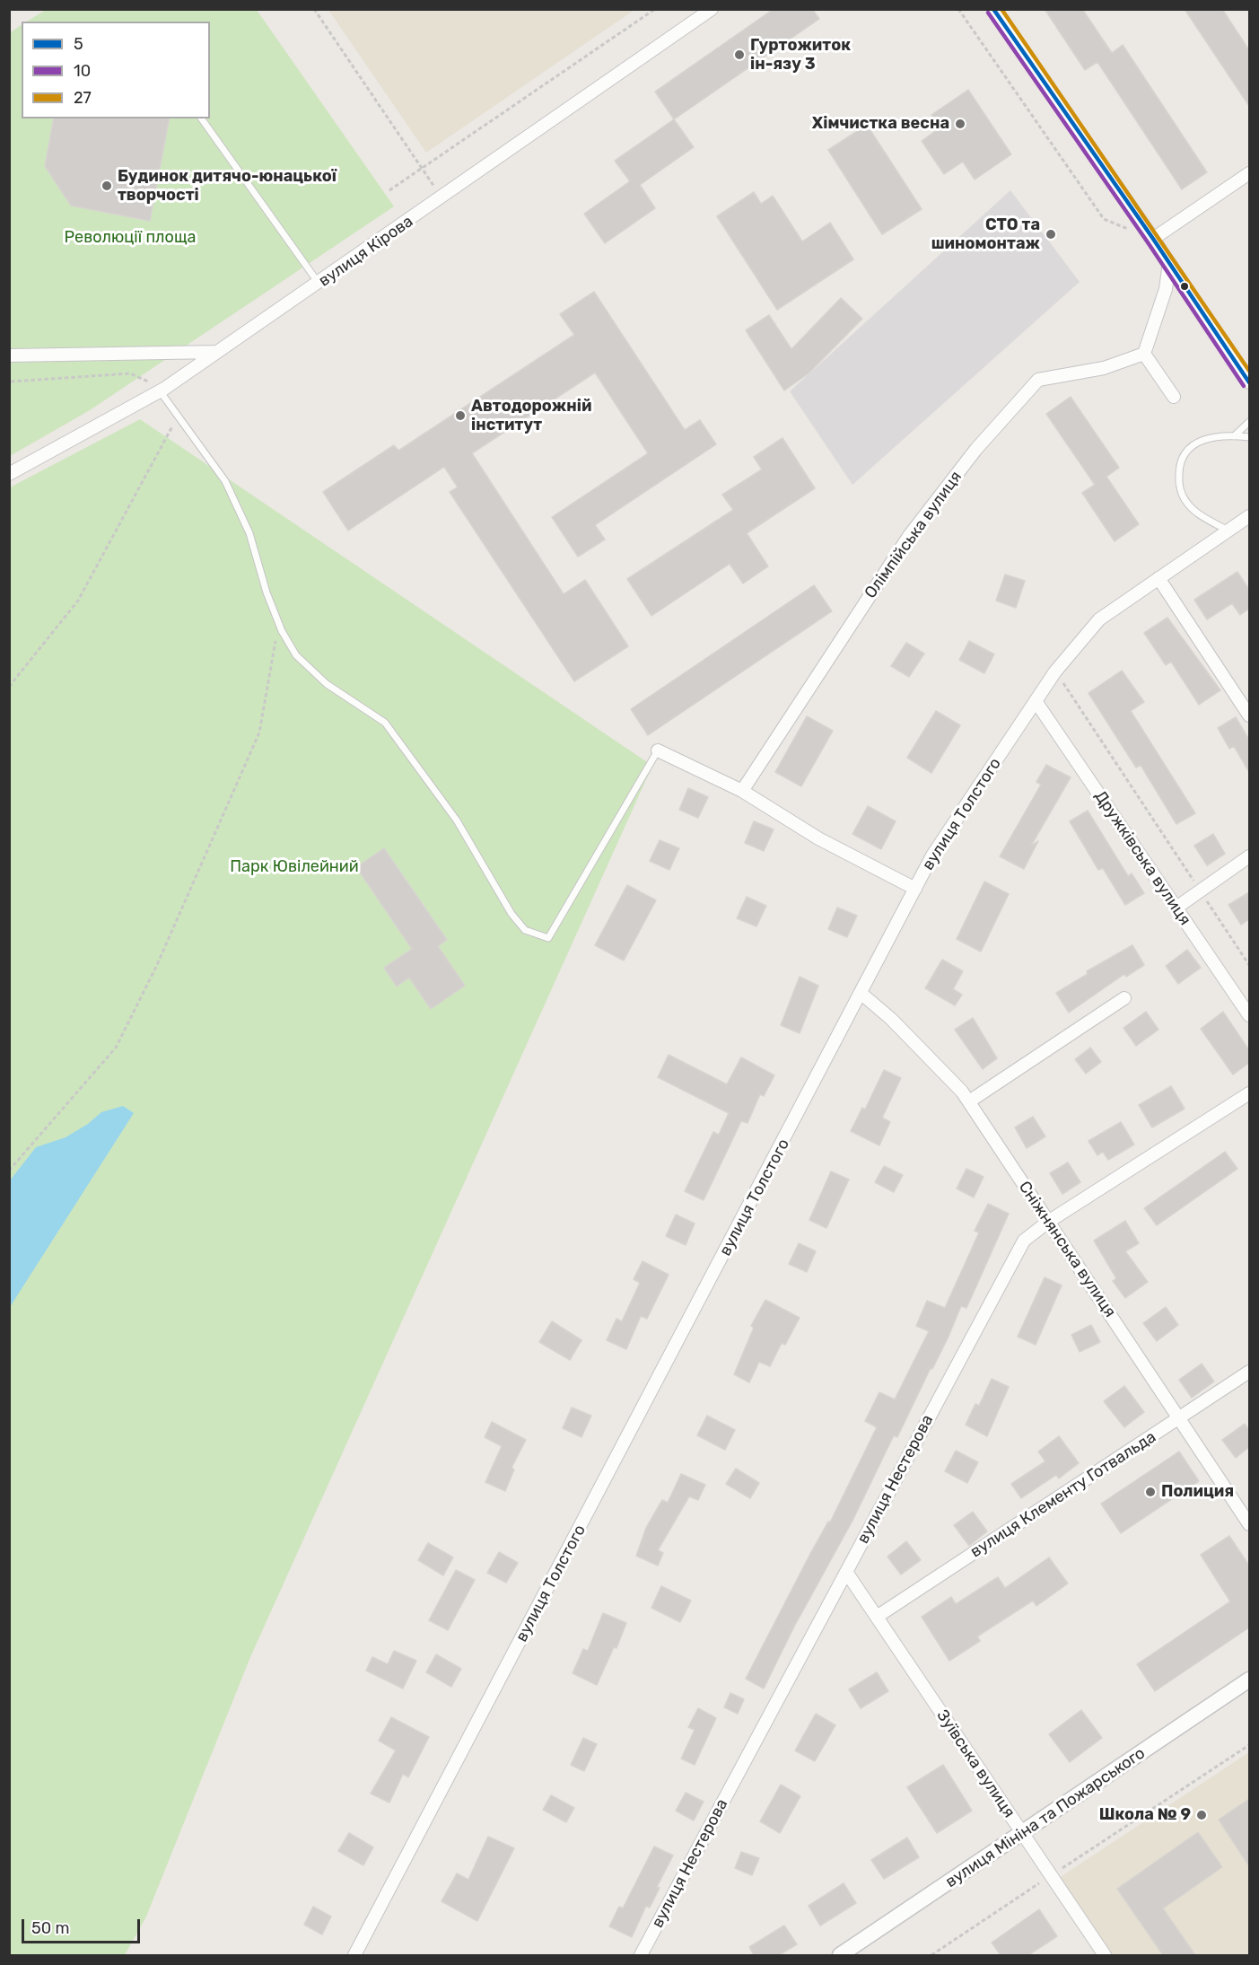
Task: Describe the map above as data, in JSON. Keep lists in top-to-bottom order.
{
  "streets": {
    "street": [
      "вулиця Кірова",
      "Олімпійська вулиця",
      "вулиця Толстого",
      "Дружківська вулиця",
      "Сніжнянська вулиця",
      "вулиця Нестерова",
      "вулиця Клементу Готвальда",
      "Зуївська вулиця",
      "вулиця Мініна та Пожарського"
    ]
  },
  "crossings": [
    ["вулиця Толстого", "Дружківська вулиця"],
    ["вулиця Толстого", "Сніжнянська вулиця"],
    ["Сніжнянська вулиця", "вулиця Нестерова"],
    ["Сніжнянська вулиця", "вулиця Клементу Готвальда"],
    ["вулиця Нестерова", "Зуївська вулиця"],
    ["вулиця Клементу Готвальда", "Зуївська вулиця"],
    ["Зуївська вулиця", "вулиця Мініна та Пожарського"]
  ],
  "parks": ["Революції площа", "Парк Ювілейний"],
  "places": [
    "Гуртожиток ін-язу 3",
    "Хімчистка весна",
    "Будинок дитячо-юнацької творчості",
    "СТО та шиномонтаж",
    "Автодорожній інститут",
    "Полиция",
    "Школа № 9"
  ],
  "lines": ["transit line 5", "transit line 27", "transit line 10"],
  "legend": ["5", "10", "27"],
  "scale_bar": "50 m"
}
